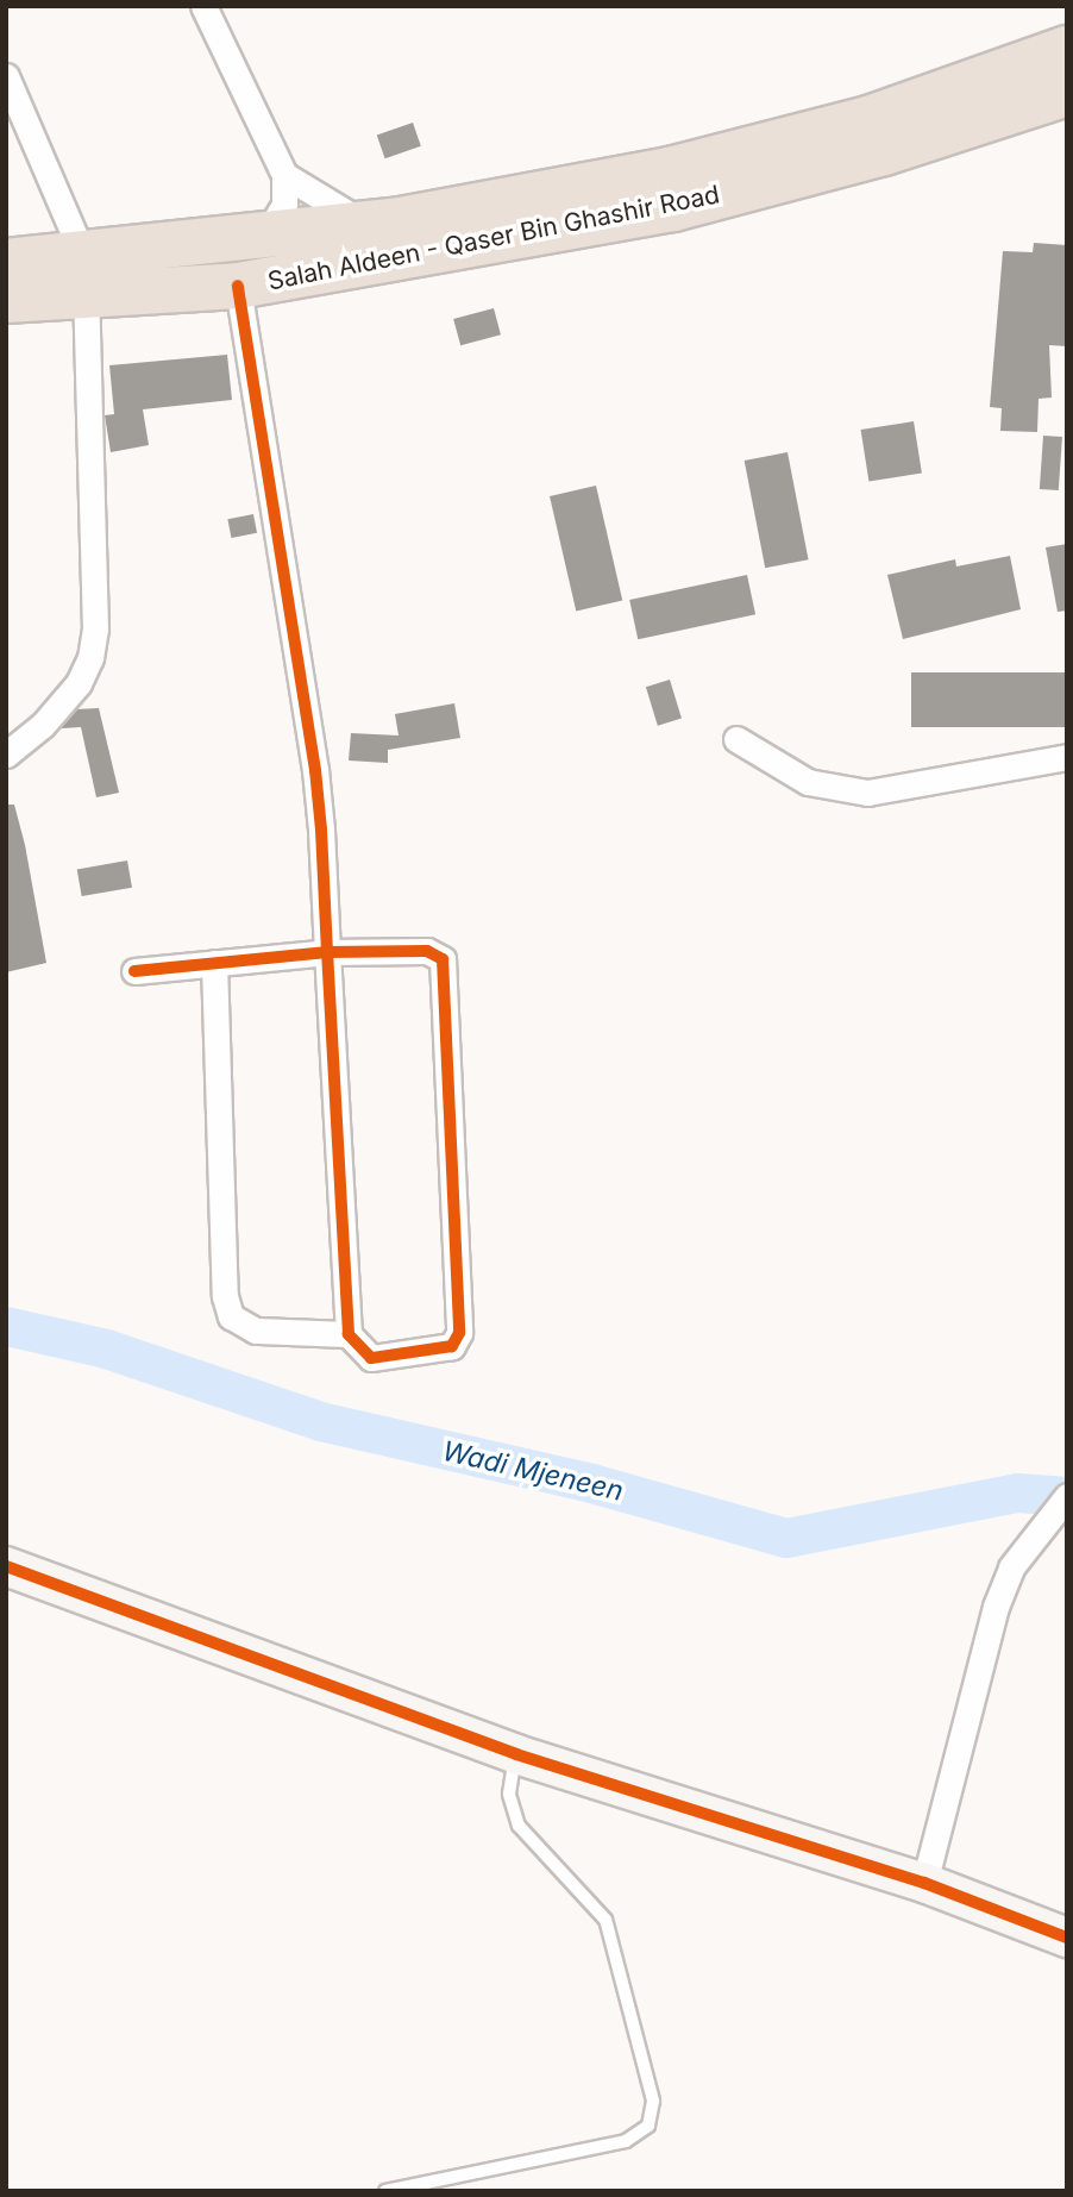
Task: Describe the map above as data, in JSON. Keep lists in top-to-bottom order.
{
  "streets": {
    "highway": ["Salah Aldeen - Qaser Bin Ghashir Road"]
  },
  "water": ["Wadi Mjeneen"]
}
